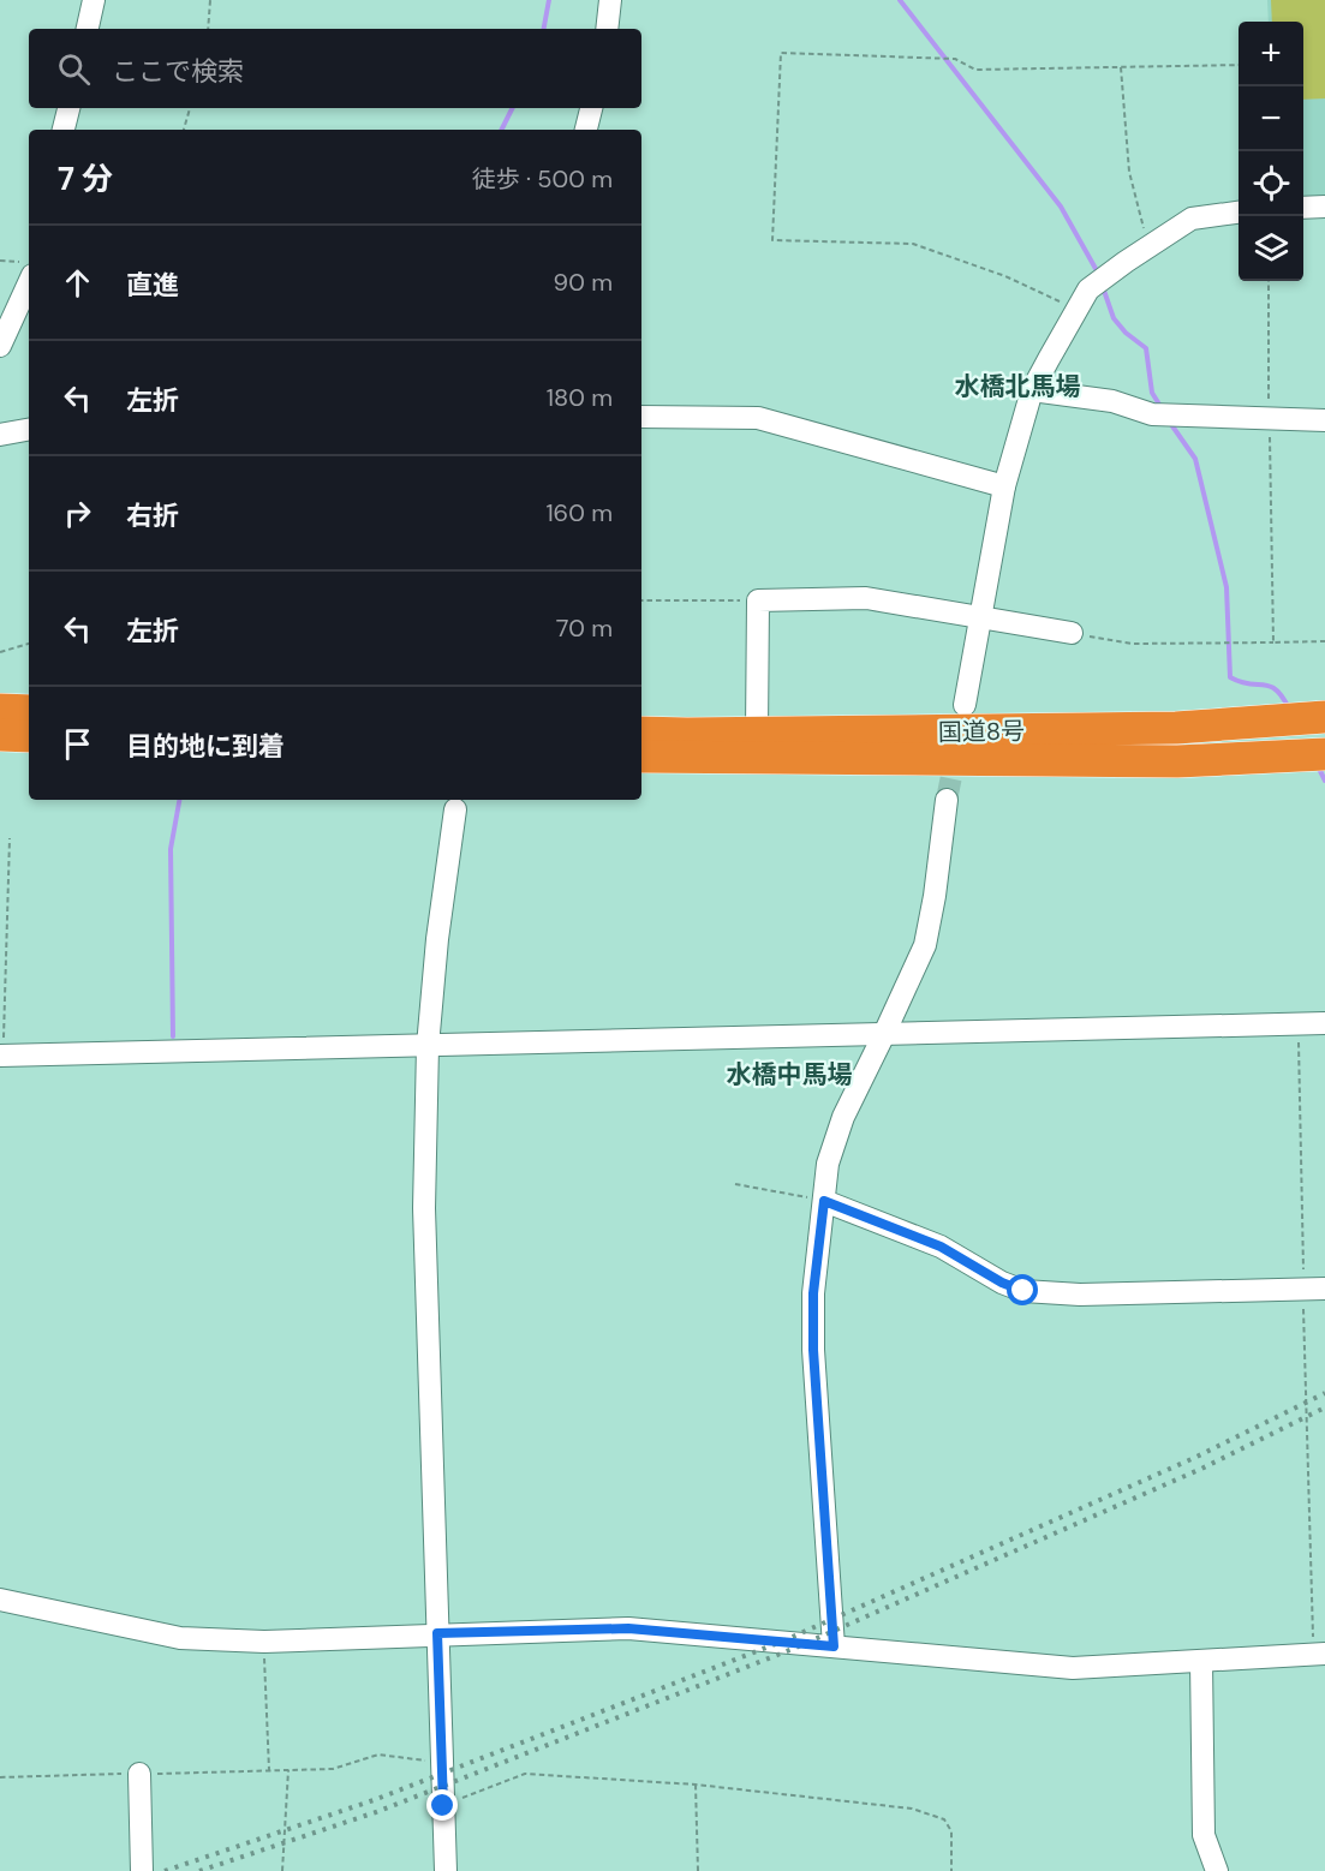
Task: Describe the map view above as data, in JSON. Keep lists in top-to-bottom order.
{
  "streets": {
    "highway": ["国道8号"]
  },
  "districts": ["水橋北馬場", "水橋中馬場"],
  "page": {
    "map_buttons": ["+", "−"],
    "search": "ここで検索",
    "heading": ["7 分", "徒歩 · 500 m"],
    "list": [
      ["直進", "90 m"],
      ["左折", "180 m"],
      ["右折", "160 m"],
      ["左折", "70 m"],
      "目的地に到着"
    ]
  }
}
